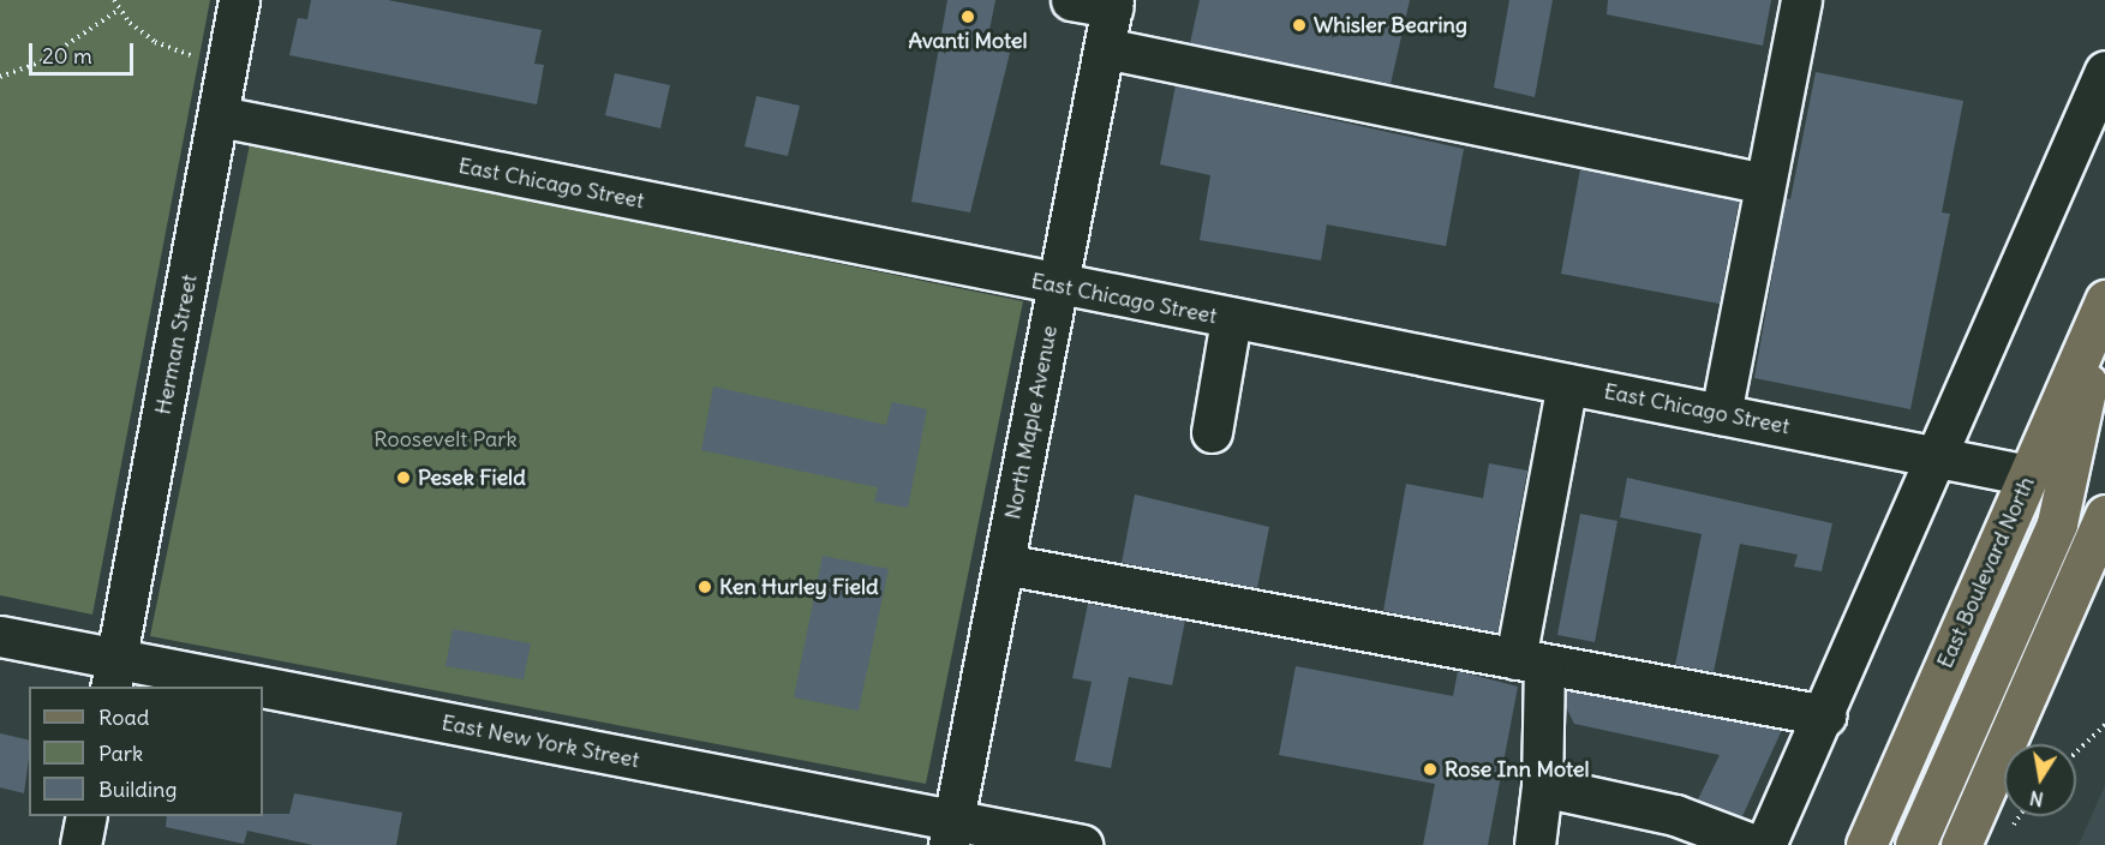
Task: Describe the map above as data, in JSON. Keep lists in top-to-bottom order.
{
  "streets": {
    "main road": ["East Boulevard North"],
    "street": [
      "East Chicago Street",
      "Herman Street",
      "North Maple Avenue",
      "East New York Street"
    ]
  },
  "crossings": [
    ["East Chicago Street", "Herman Street"],
    ["East Chicago Street", "North Maple Avenue"],
    ["East Chicago Street", "East Boulevard North"],
    ["Herman Street", "East New York Street"],
    ["North Maple Avenue", "East New York Street"]
  ],
  "parks": ["Roosevelt Park"],
  "places": [
    "Avanti Motel",
    "Whisler Bearing",
    "Pesek Field",
    "Ken Hurley Field",
    "Rose Inn Motel"
  ],
  "legend": ["Road", "Park", "Building"],
  "scale_bar": "20 m",
  "north": "bottom"
}
